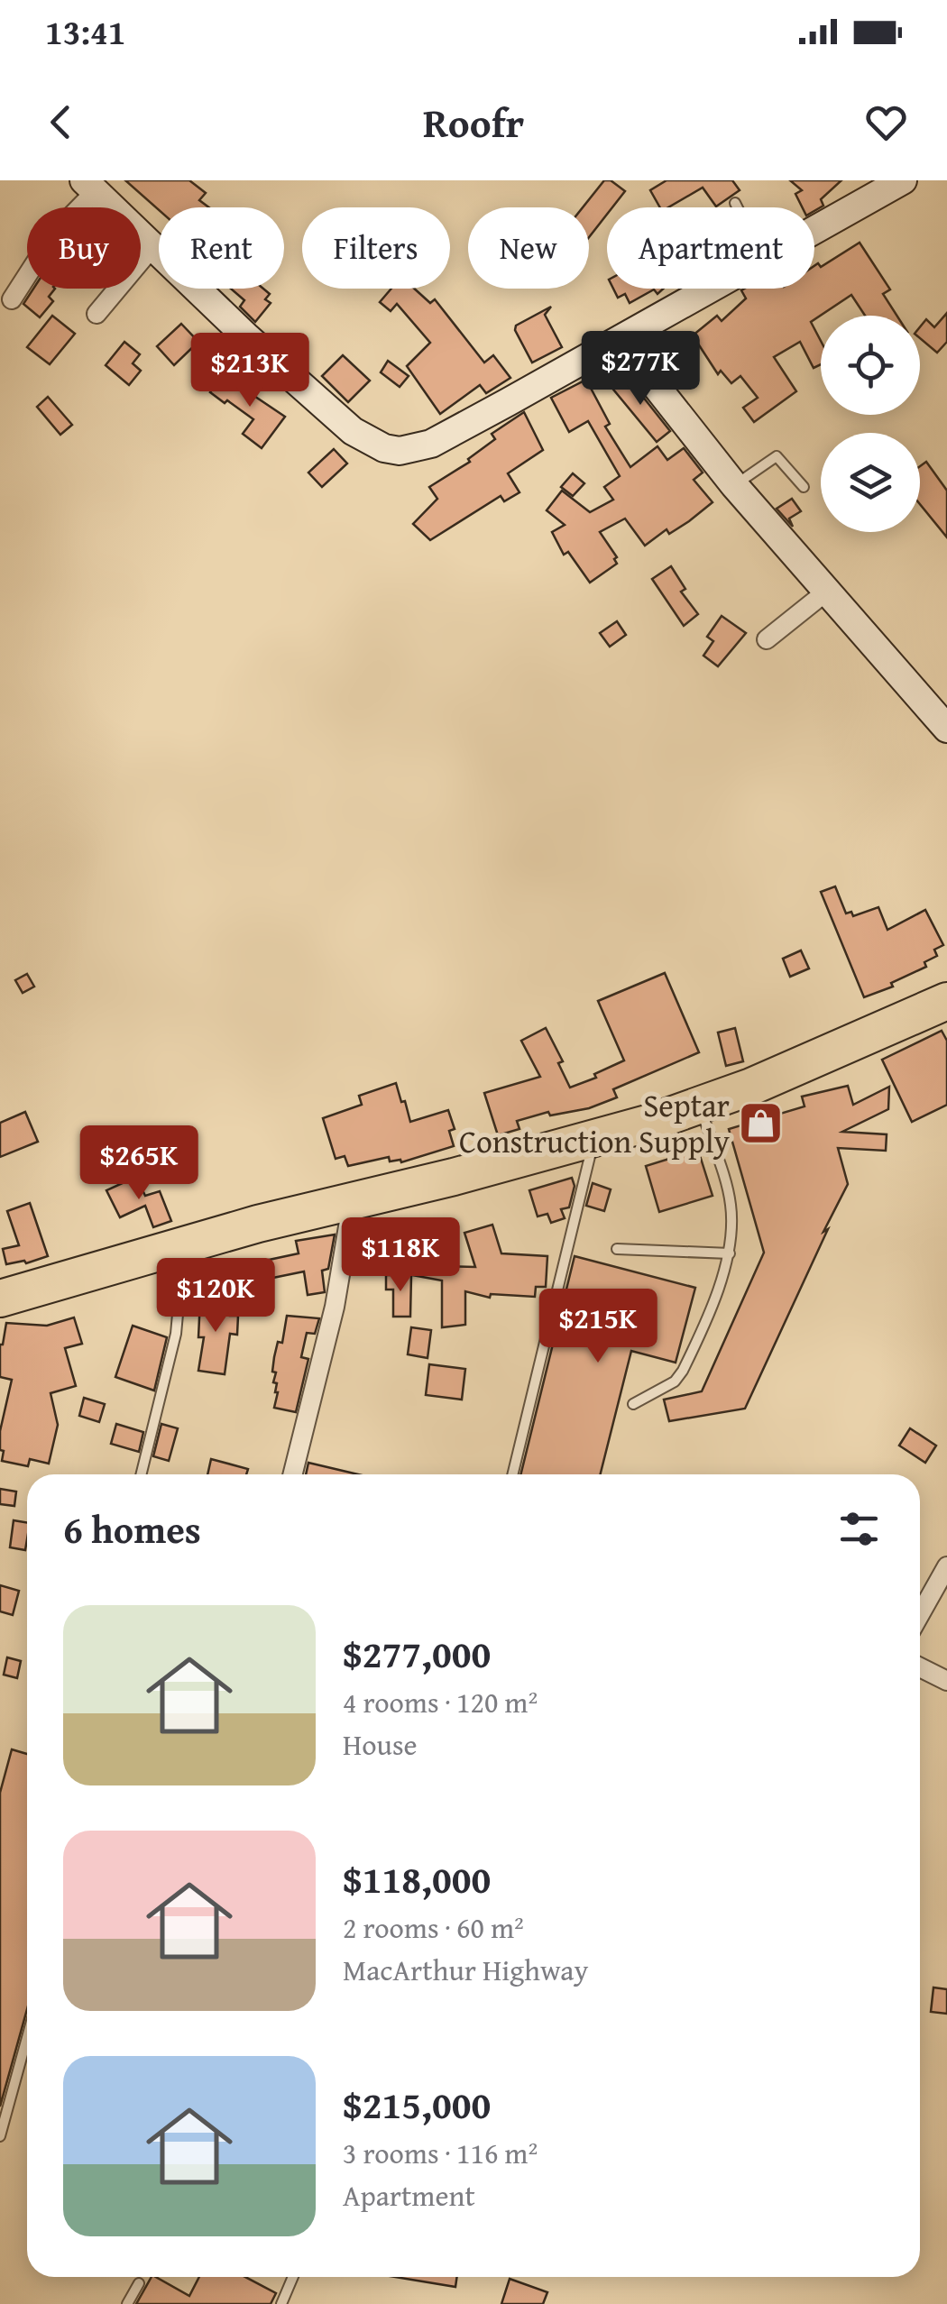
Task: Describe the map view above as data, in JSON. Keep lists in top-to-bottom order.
{
  "places": {
    "shop": ["Septar Construction Supply"]
  },
  "page": {
    "status": "13:41",
    "header": "Roofr",
    "chip": [
      "Buy",
      "Rent",
      "Filters",
      "New",
      "Apartment"
    ],
    "price": [
      "$277K",
      "$213K",
      "$265K",
      "$118K",
      "$120K",
      "$215K"
    ],
    "heading": "6 homes",
    "list": [
      {
        "name": "$277,000",
        "note": "4 rooms · 120 m² · House"
      },
      {
        "name": "$118,000",
        "note": "2 rooms · 60 m² · MacArthur Highway"
      },
      {
        "name": "$215,000",
        "note": "3 rooms · 116 m² · Apartment"
      }
    ]
  }
}
